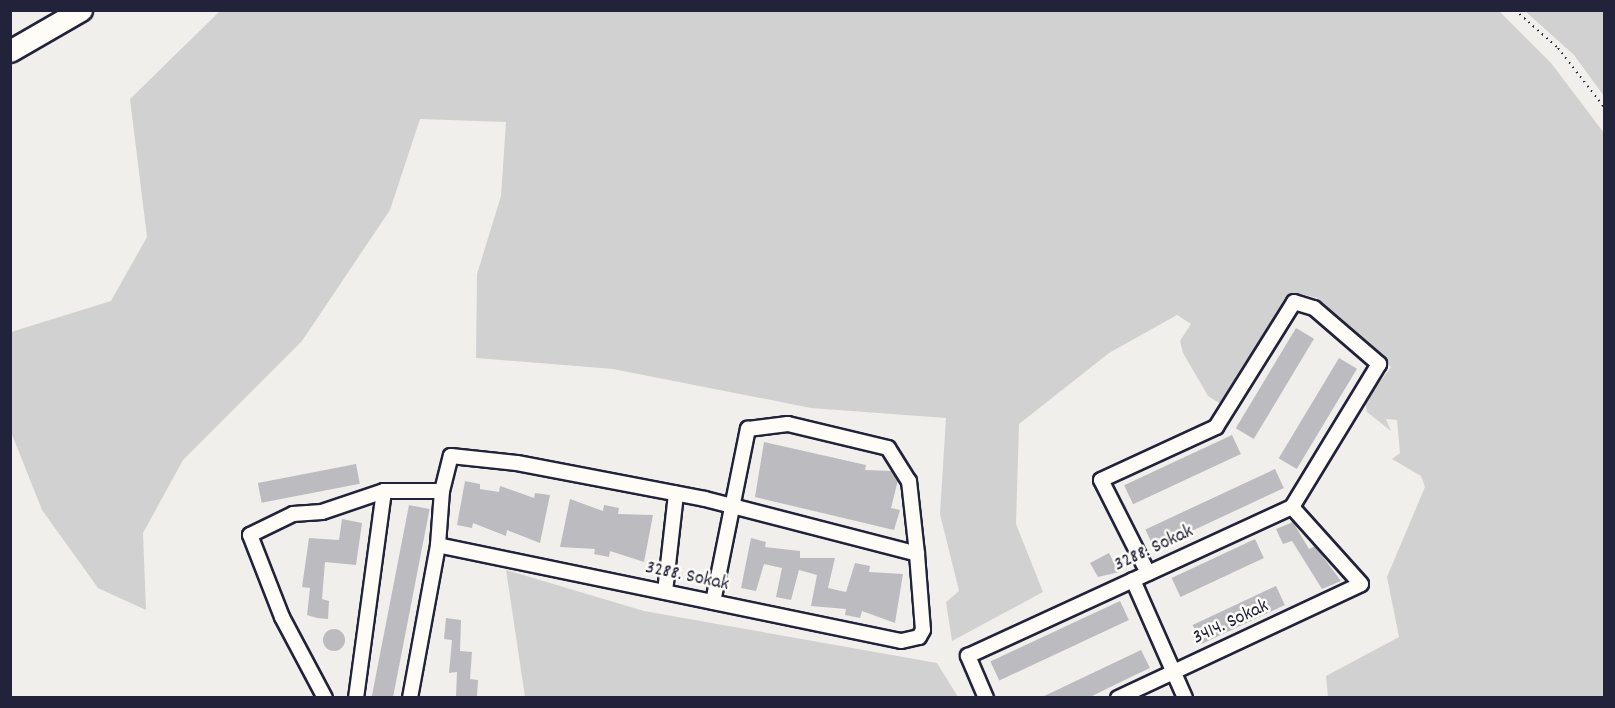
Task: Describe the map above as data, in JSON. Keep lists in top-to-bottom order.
{
  "streets": {
    "street": ["3288. Sokak", "3414. Sokak"]
  },
  "crossings": [
    ["3288. Sokak", "3414. Sokak"]
  ]
}
